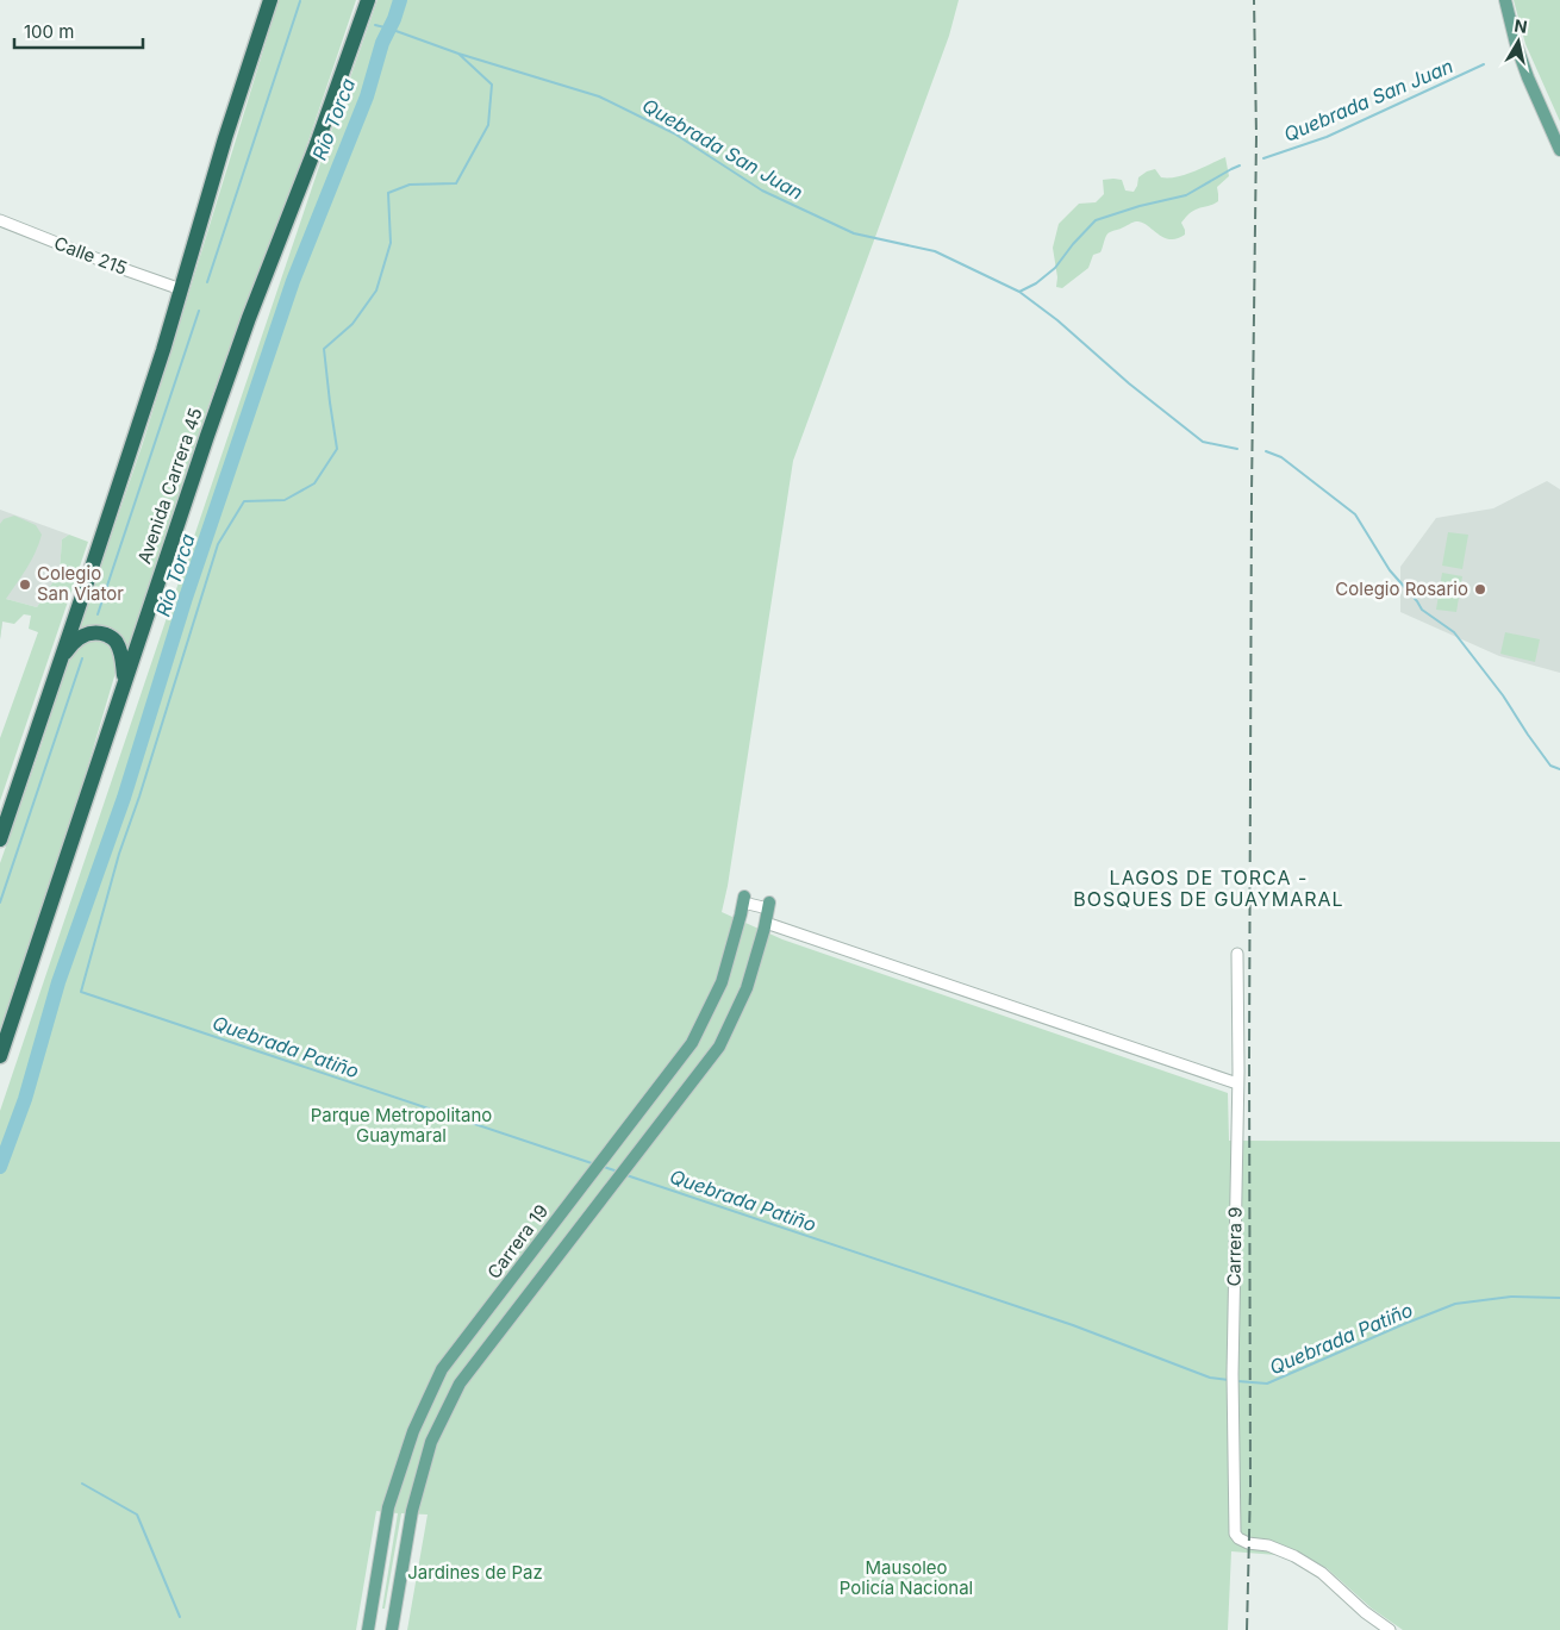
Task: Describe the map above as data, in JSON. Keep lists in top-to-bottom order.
{
  "streets": {
    "highway": ["Avenida Carrera 45"],
    "main road": ["Carrera 19"],
    "street": ["Calle 215", "Carrera 9"]
  },
  "districts": ["LAGOS DE TORCA - BOSQUES DE GUAYMARAL"],
  "water": ["Quebrada San Juan", "Río Torca", "Quebrada Patiño"],
  "parks": ["Parque Metropolitano Guaymaral", "Mausoleo Policía Nacional", "Jardines de Paz"],
  "places": ["Colegio San Viator", "Colegio Rosario"],
  "scale_bar": "100 m",
  "north": "top"
}
